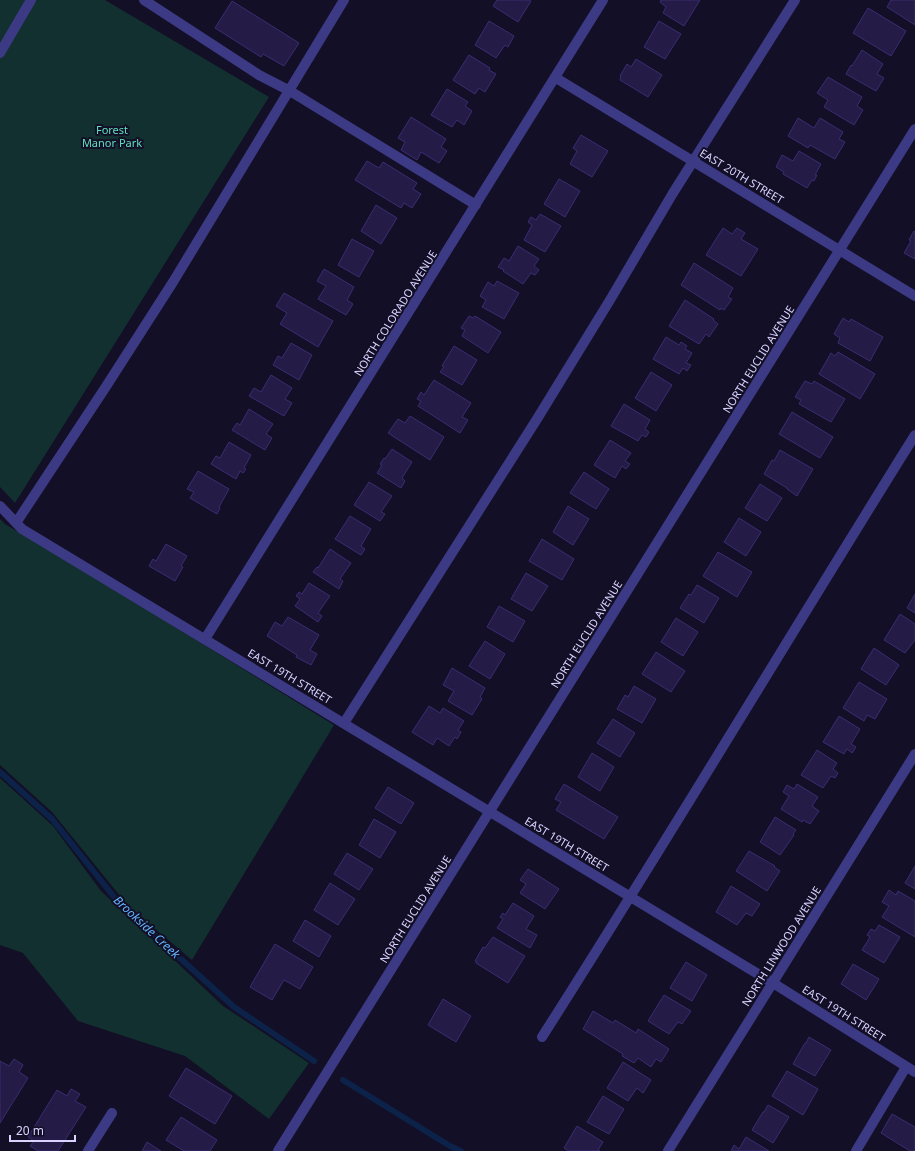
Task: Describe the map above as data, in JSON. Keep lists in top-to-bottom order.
{
  "streets": {
    "street": [
      "EAST 20TH STREET",
      "NORTH COLORADO AVENUE",
      "NORTH EUCLID AVENUE",
      "EAST 19TH STREET",
      "NORTH LINWOOD AVENUE"
    ]
  },
  "crossings": [
    ["EAST 20TH STREET", "NORTH COLORADO AVENUE"],
    ["EAST 20TH STREET", "NORTH EUCLID AVENUE"],
    ["NORTH COLORADO AVENUE", "EAST 19TH STREET"],
    ["NORTH EUCLID AVENUE", "EAST 19TH STREET"],
    ["EAST 19TH STREET", "NORTH LINWOOD AVENUE"]
  ],
  "water": ["Brookside Creek"],
  "parks": ["Forest Manor Park"],
  "scale_bar": "20 m"
}
